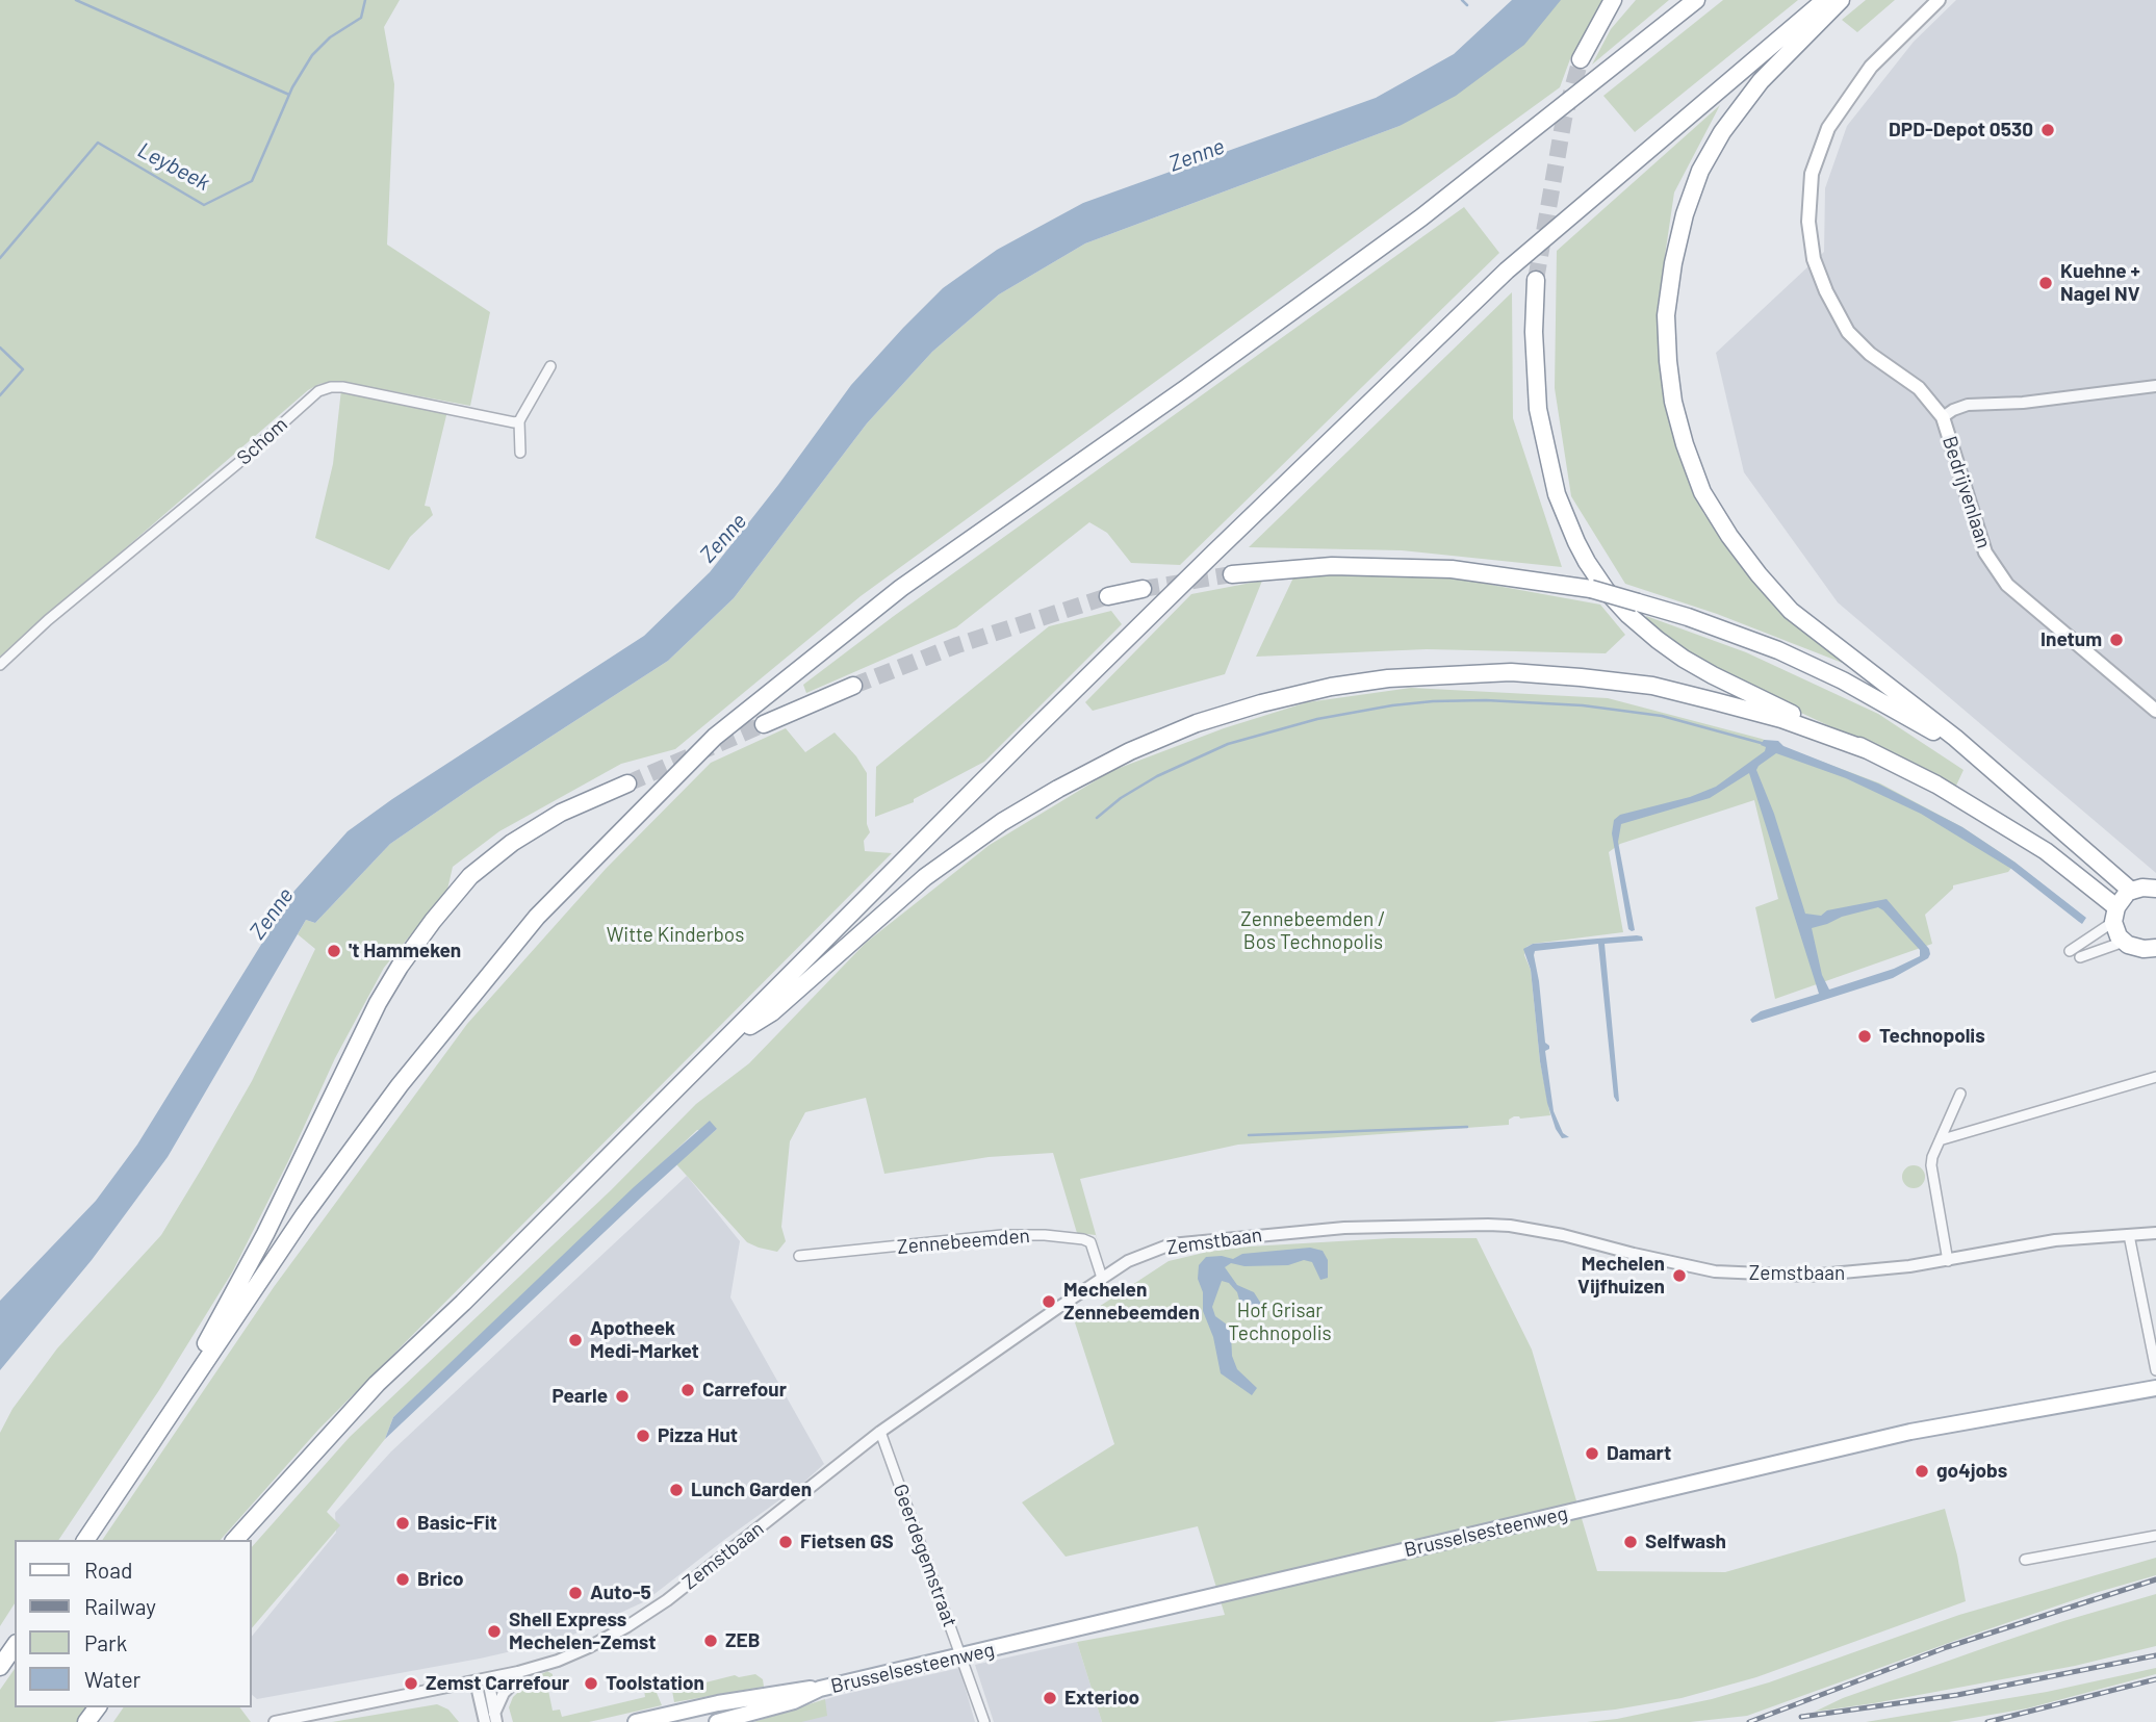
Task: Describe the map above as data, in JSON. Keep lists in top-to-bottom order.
{
  "streets": {
    "main road": ["Bedrijvenlaan", "Brusselsesteenweg"],
    "street": [
      "Schom",
      "Zennebeemden",
      "Zemstbaan",
      "Geerdegemstraat"
    ]
  },
  "crossings": [
    ["Zennebeemden", "Zemstbaan"],
    ["Zemstbaan", "Geerdegemstraat"],
    ["Brusselsesteenweg", "Geerdegemstraat"]
  ],
  "water": ["Zenne", "Leybeek"],
  "parks": ["Zennebeemden / Bos Technopolis", "Witte Kinderbos", "Hof Grisar Technopolis"],
  "places": [
    "DPD-Depot 0530",
    "Kuehne + Nagel NV",
    "Inetum",
    "'t Hammeken",
    "Technopolis",
    "Mechelen Vijfhuizen",
    "Mechelen Zennebeemden",
    "Apotheek Medi-Market",
    "Carrefour",
    "Pearle",
    "Pizza Hut",
    "Damart",
    "go4jobs",
    "Lunch Garden",
    "Basic-Fit",
    "Fietsen GS",
    "Selfwash",
    "Brico",
    "Auto-5",
    "Shell Express Mechelen-Zemst",
    "ZEB",
    "Zemst Carrefour",
    "Toolstation",
    "Exterioo"
  ],
  "legend": [
    "Road",
    "Railway",
    "Park",
    "Water"
  ]
}
